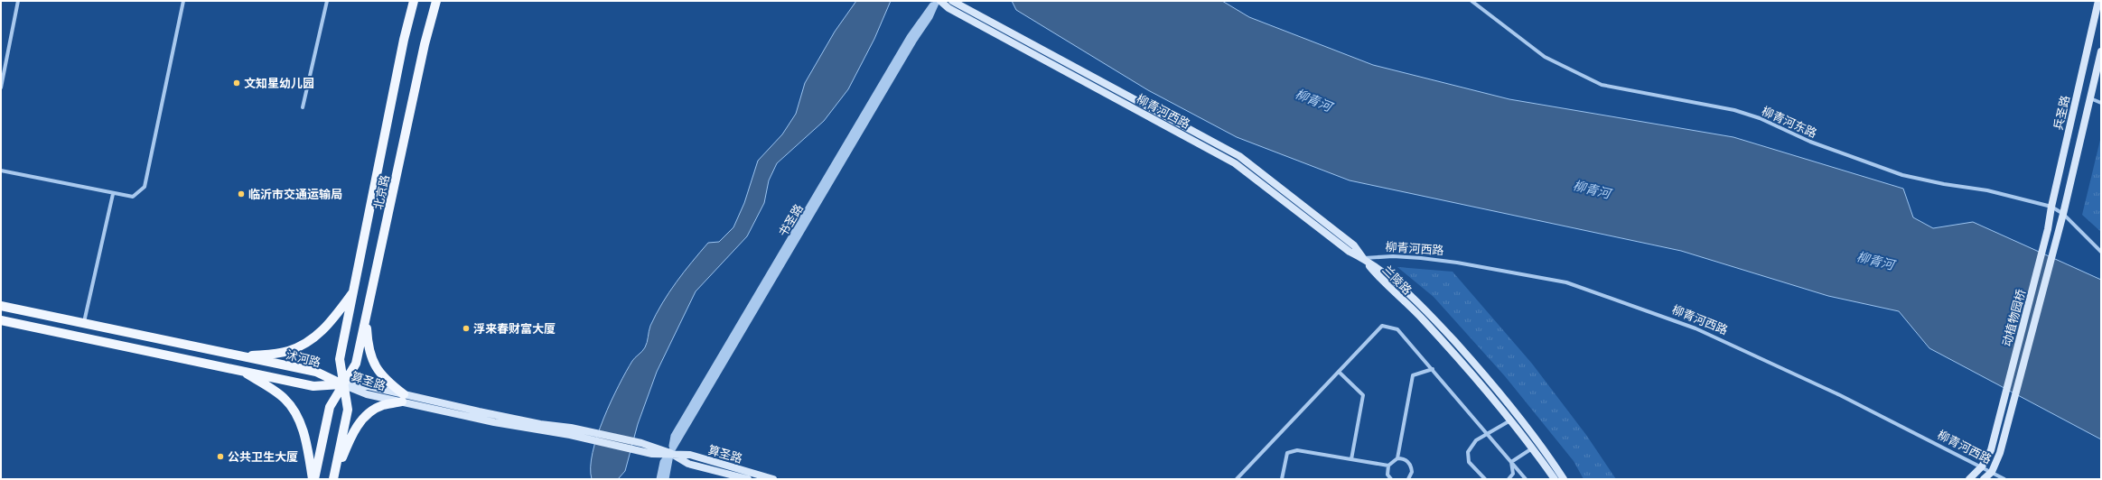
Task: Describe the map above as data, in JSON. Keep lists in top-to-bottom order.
{
  "streets": {
    "main road": [
      "柳青河西路",
      "兵圣路",
      "北京路",
      "兰陵路",
      "动植物园桥",
      "沭河路",
      "算圣路"
    ],
    "street": ["柳青河东路", "书圣路"]
  },
  "crossings": [
    ["柳青河西路", "兰陵路"],
    ["柳青河西路", "动植物园桥"],
    ["兵圣路", "柳青河东路"],
    ["兵圣路", "动植物园桥"],
    ["北京路", "沭河路"],
    ["北京路", "算圣路"],
    ["书圣路", "算圣路"],
    ["沭河路", "算圣路"]
  ],
  "water": ["柳青河"],
  "places": [
    "文知星幼儿园",
    "临沂市交通运输局",
    "浮来春财富大厦",
    "公共卫生大厦"
  ]
}
